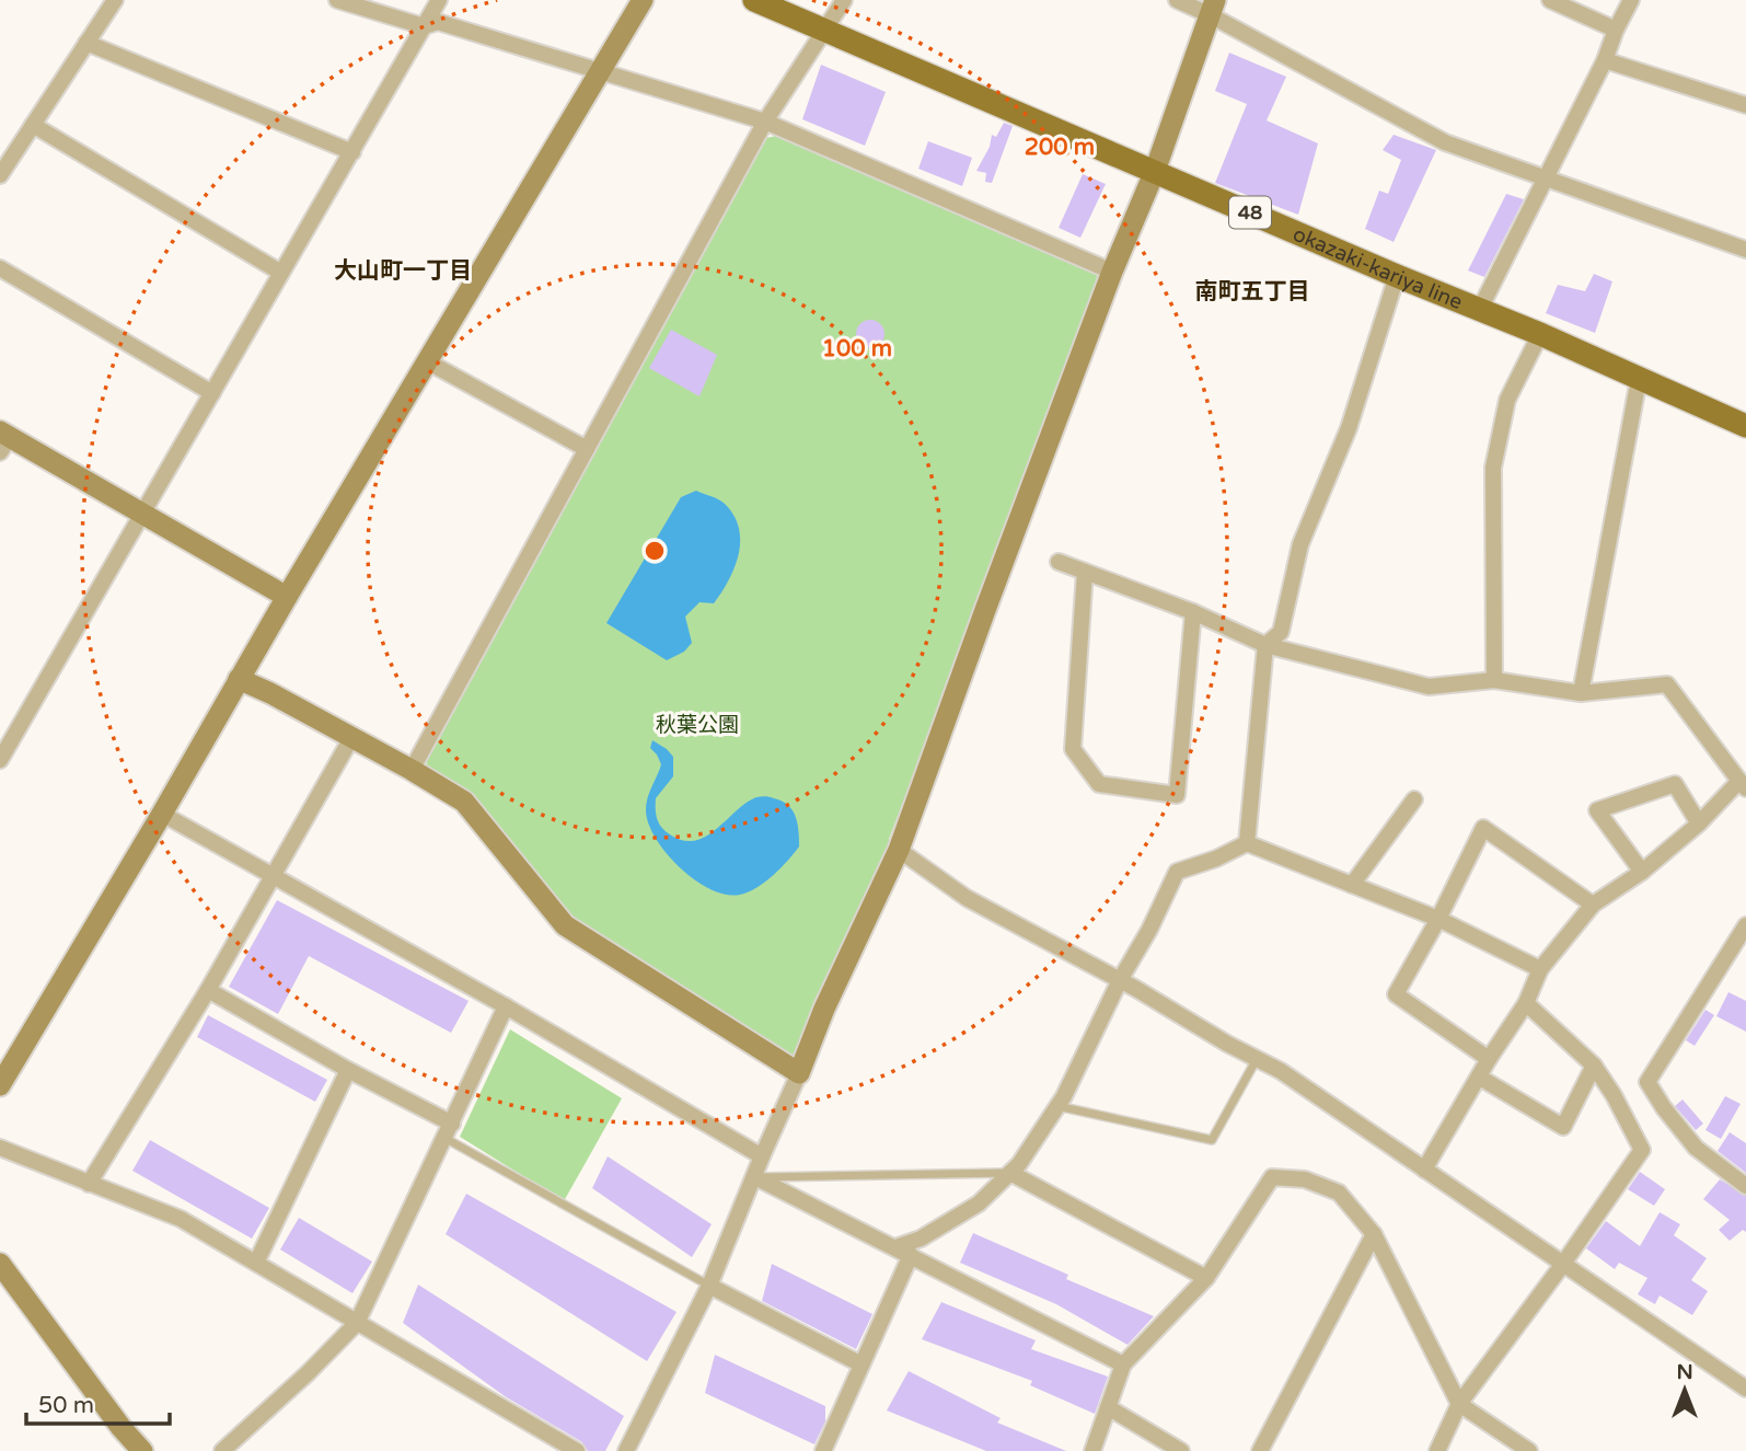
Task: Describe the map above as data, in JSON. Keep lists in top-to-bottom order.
{
  "streets": {
    "main road": ["48", "okazaki-kariya line"]
  },
  "districts": ["大山町一丁目", "南町五丁目"],
  "parks": ["秋葉公園"],
  "scale_bar": "50 m",
  "north": "top",
  "rings": ["200 m", "100 m"]
}
